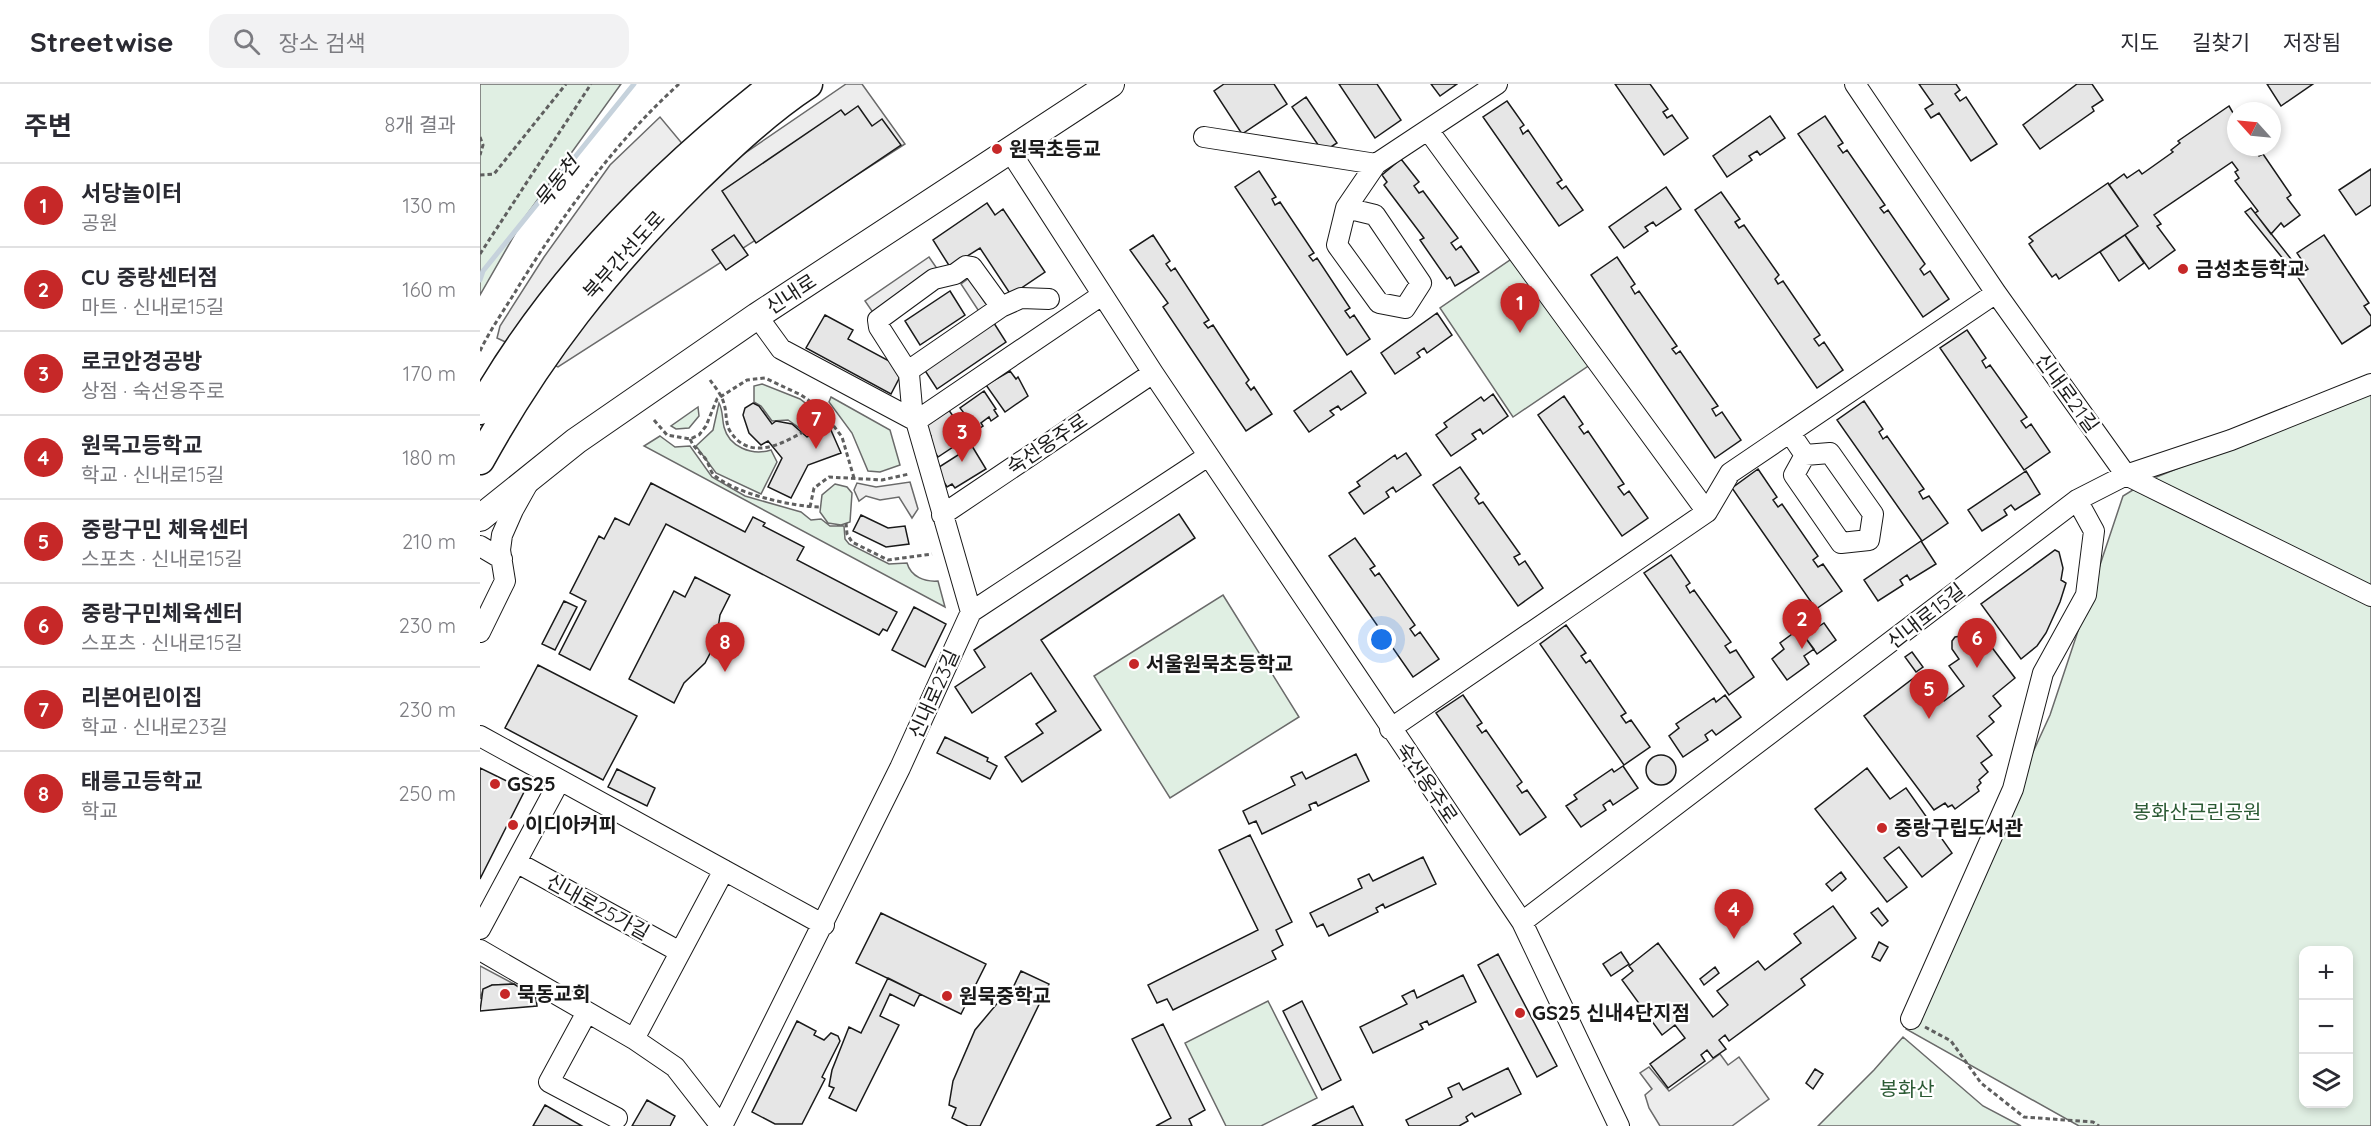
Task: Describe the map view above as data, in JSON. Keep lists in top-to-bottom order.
{
  "streets": {
    "highway": ["북부간선도로"],
    "main road": ["신내로"],
    "street": [
      "신내로21길",
      "숙선옹주로",
      "신내로15길",
      "신내로23길",
      "신내로25가길"
    ]
  },
  "crossings": [
    ["신내로", "숙선옹주로"],
    ["신내로21길", "신내로15길"],
    ["숙선옹주로", "신내로15길"]
  ],
  "water": ["묵동천"],
  "parks": ["봉화산근린공원", "봉화산"],
  "places": [
    "원묵초등교",
    "금성초등학교",
    "서울원묵초등학교",
    "GS25",
    "이디아커피",
    "중랑구립도서관",
    "묵동교회",
    "원묵중학교",
    "GS25 신내4단지점"
  ],
  "north": "top left",
  "page": {
    "header": "Streetwise",
    "search": "장소 검색",
    "nav": ["지도", "길찾기", "저장됨"],
    "heading": ["주변", "8개 결과"],
    "list": [
      {
        "mark": "1",
        "name": "서당놀이터",
        "note": "공원",
        "value": "130 m"
      },
      {
        "mark": "2",
        "name": "CU 중랑센터점",
        "note": "마트 · 신내로15길",
        "value": "160 m"
      },
      {
        "mark": "3",
        "name": "로코안경공방",
        "note": "상점 · 숙선옹주로",
        "value": "170 m"
      },
      {
        "mark": "4",
        "name": "원묵고등학교",
        "note": "학교 · 신내로15길",
        "value": "180 m"
      },
      {
        "mark": "5",
        "name": "중랑구민 체육센터",
        "note": "스포츠 · 신내로15길",
        "value": "210 m"
      },
      {
        "mark": "6",
        "name": "중랑구민체육센터",
        "note": "스포츠 · 신내로15길",
        "value": "230 m"
      },
      {
        "mark": "7",
        "name": "리본어린이집",
        "note": "학교 · 신내로23길",
        "value": "230 m"
      },
      {
        "mark": "8",
        "name": "태릉고등학교",
        "note": "학교",
        "value": "250 m"
      }
    ],
    "pins": [
      "1",
      "7",
      "3",
      "2",
      "6",
      "8",
      "5",
      "4"
    ],
    "map_buttons": ["+", "−"]
  }
}
